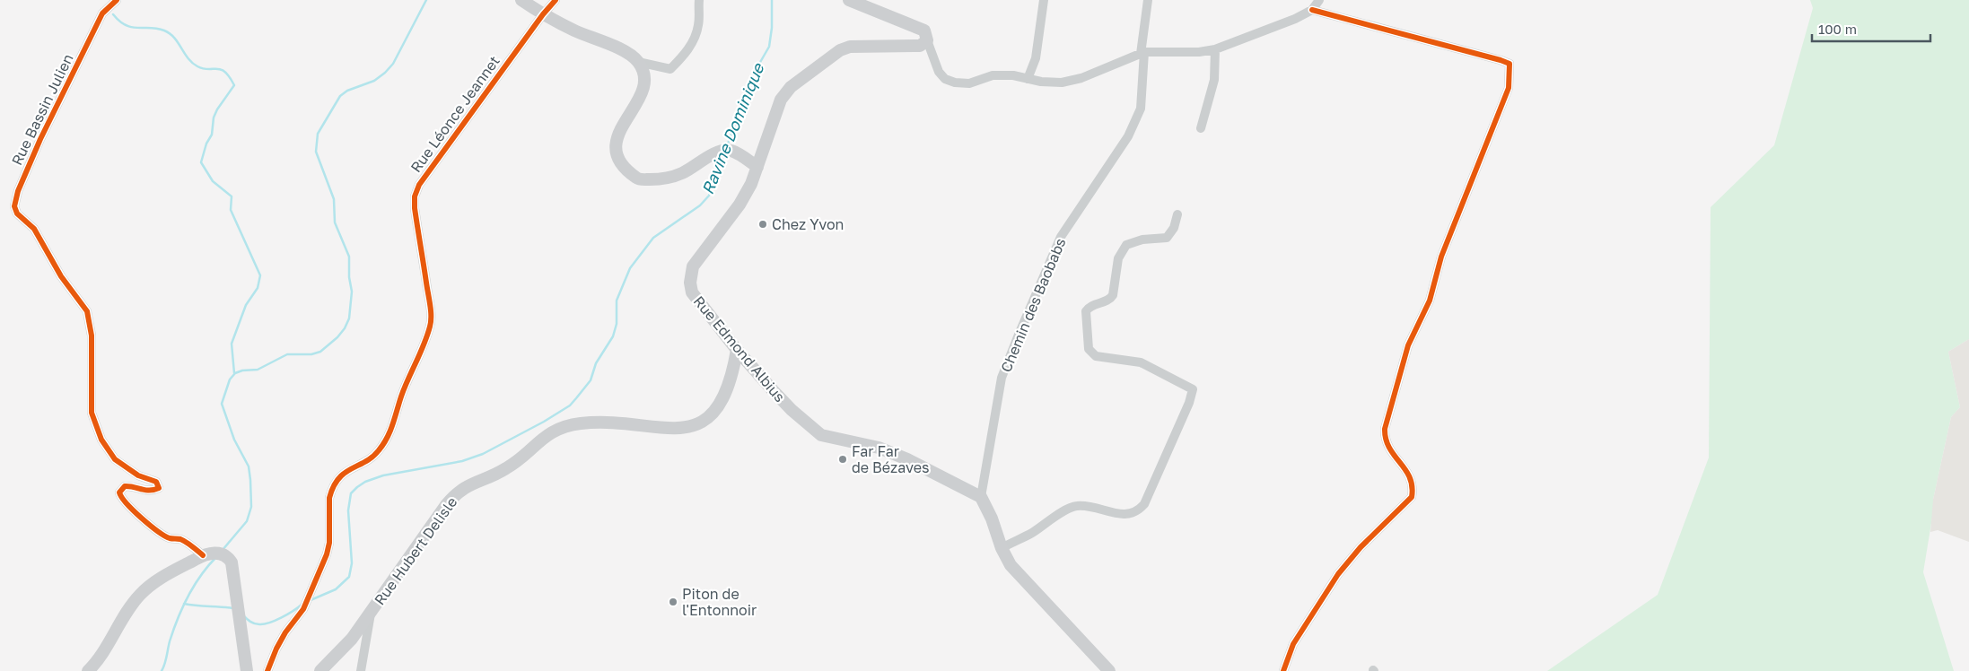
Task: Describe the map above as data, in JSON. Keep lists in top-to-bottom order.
{
  "streets": {
    "main road": ["Rue Edmond Albius", "Rue Hubert Delisle"],
    "street": ["Rue Bassin Julien", "Rue Léonce Jeannet", "Chemin des Baobabs"]
  },
  "crossings": [
    ["Chemin des Baobabs", "Rue Edmond Albius"],
    ["Rue Edmond Albius", "Rue Hubert Delisle"]
  ],
  "water": ["Ravine Dominique"],
  "places": ["Chez Yvon", "Far Far de Bézaves", "Piton de l'Entonnoir"],
  "scale_bar": "100 m"
}
